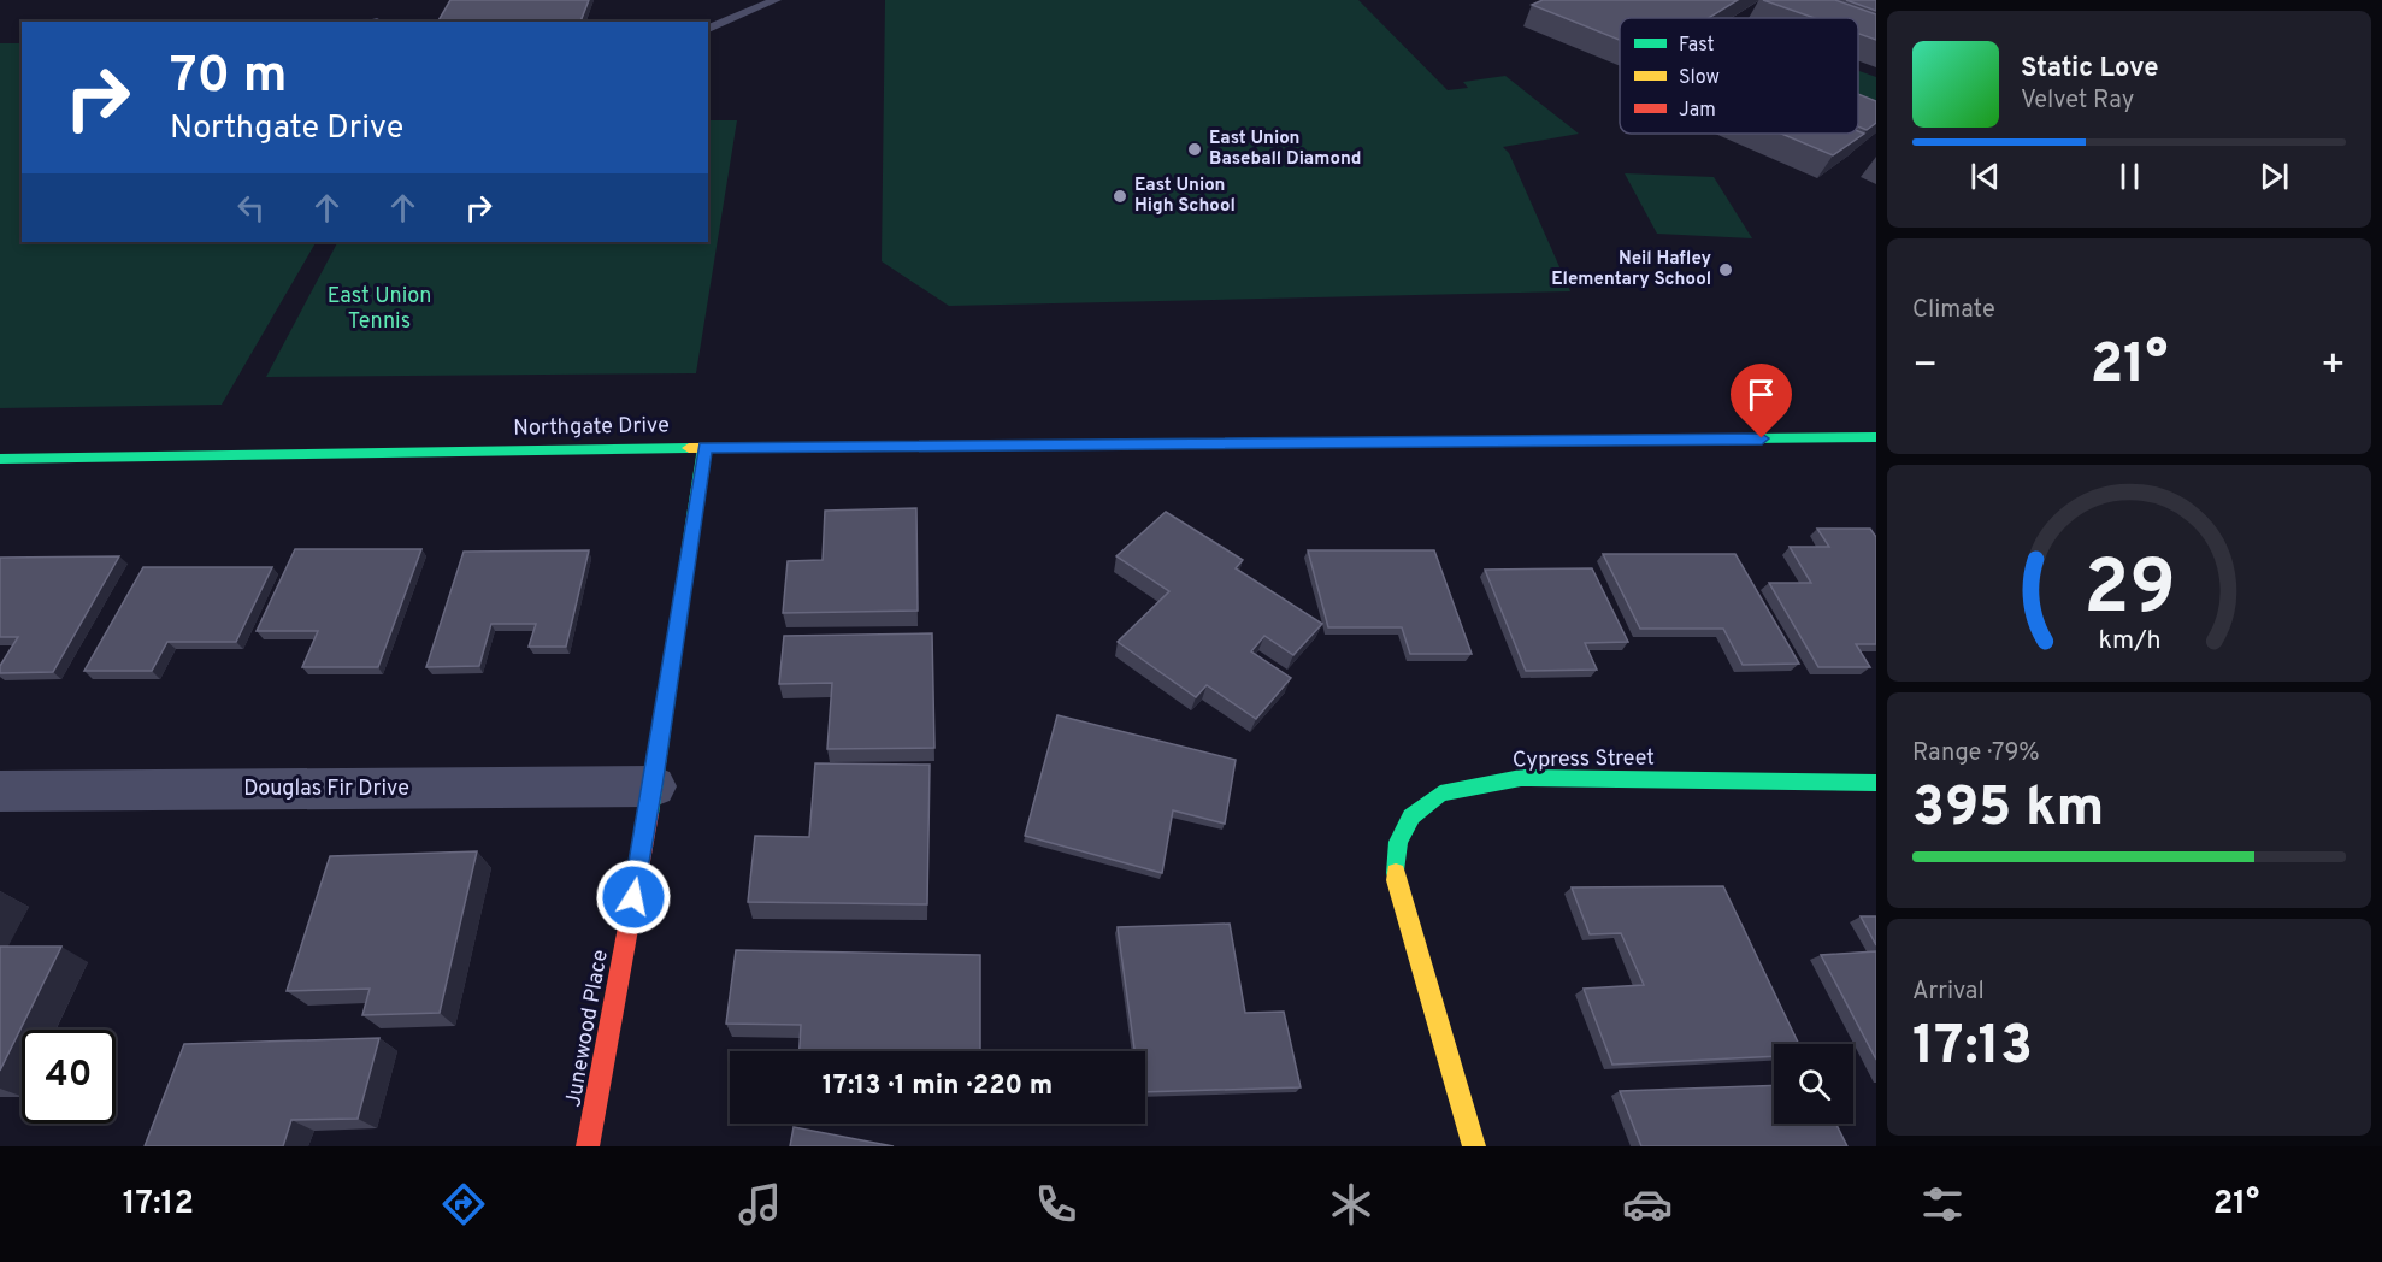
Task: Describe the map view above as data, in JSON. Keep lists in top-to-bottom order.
{
  "streets": {
    "street": [
      "Northgate Drive",
      "Cypress Street",
      "Douglas Fir Drive",
      "Junewood Place"
    ]
  },
  "crossings": [
    ["Northgate Drive", "Junewood Place"],
    ["Douglas Fir Drive", "Junewood Place"]
  ],
  "parks": ["East Union Tennis"],
  "places": ["East Union Baseball Diamond", "East Union High School", "Neil Hafley Elementary School"],
  "legend": ["Fast", "Slow", "Jam"],
  "page": {
    "turn": ["70 m", "Northgate Drive"],
    "song": ["Static Love", "Velvet Ray"],
    "tile": [
      "Climate",
      ["Range · 79%", "395 km"],
      ["Arrival", "17:13"]
    ],
    "heat": ["−", "21°", "+"],
    "limit": "40",
    "trip": "17:13 · 1 min · 220 m",
    "tabs": ["17:12", "21°"],
    "gauge": ["29", "km/h"]
  }
}
